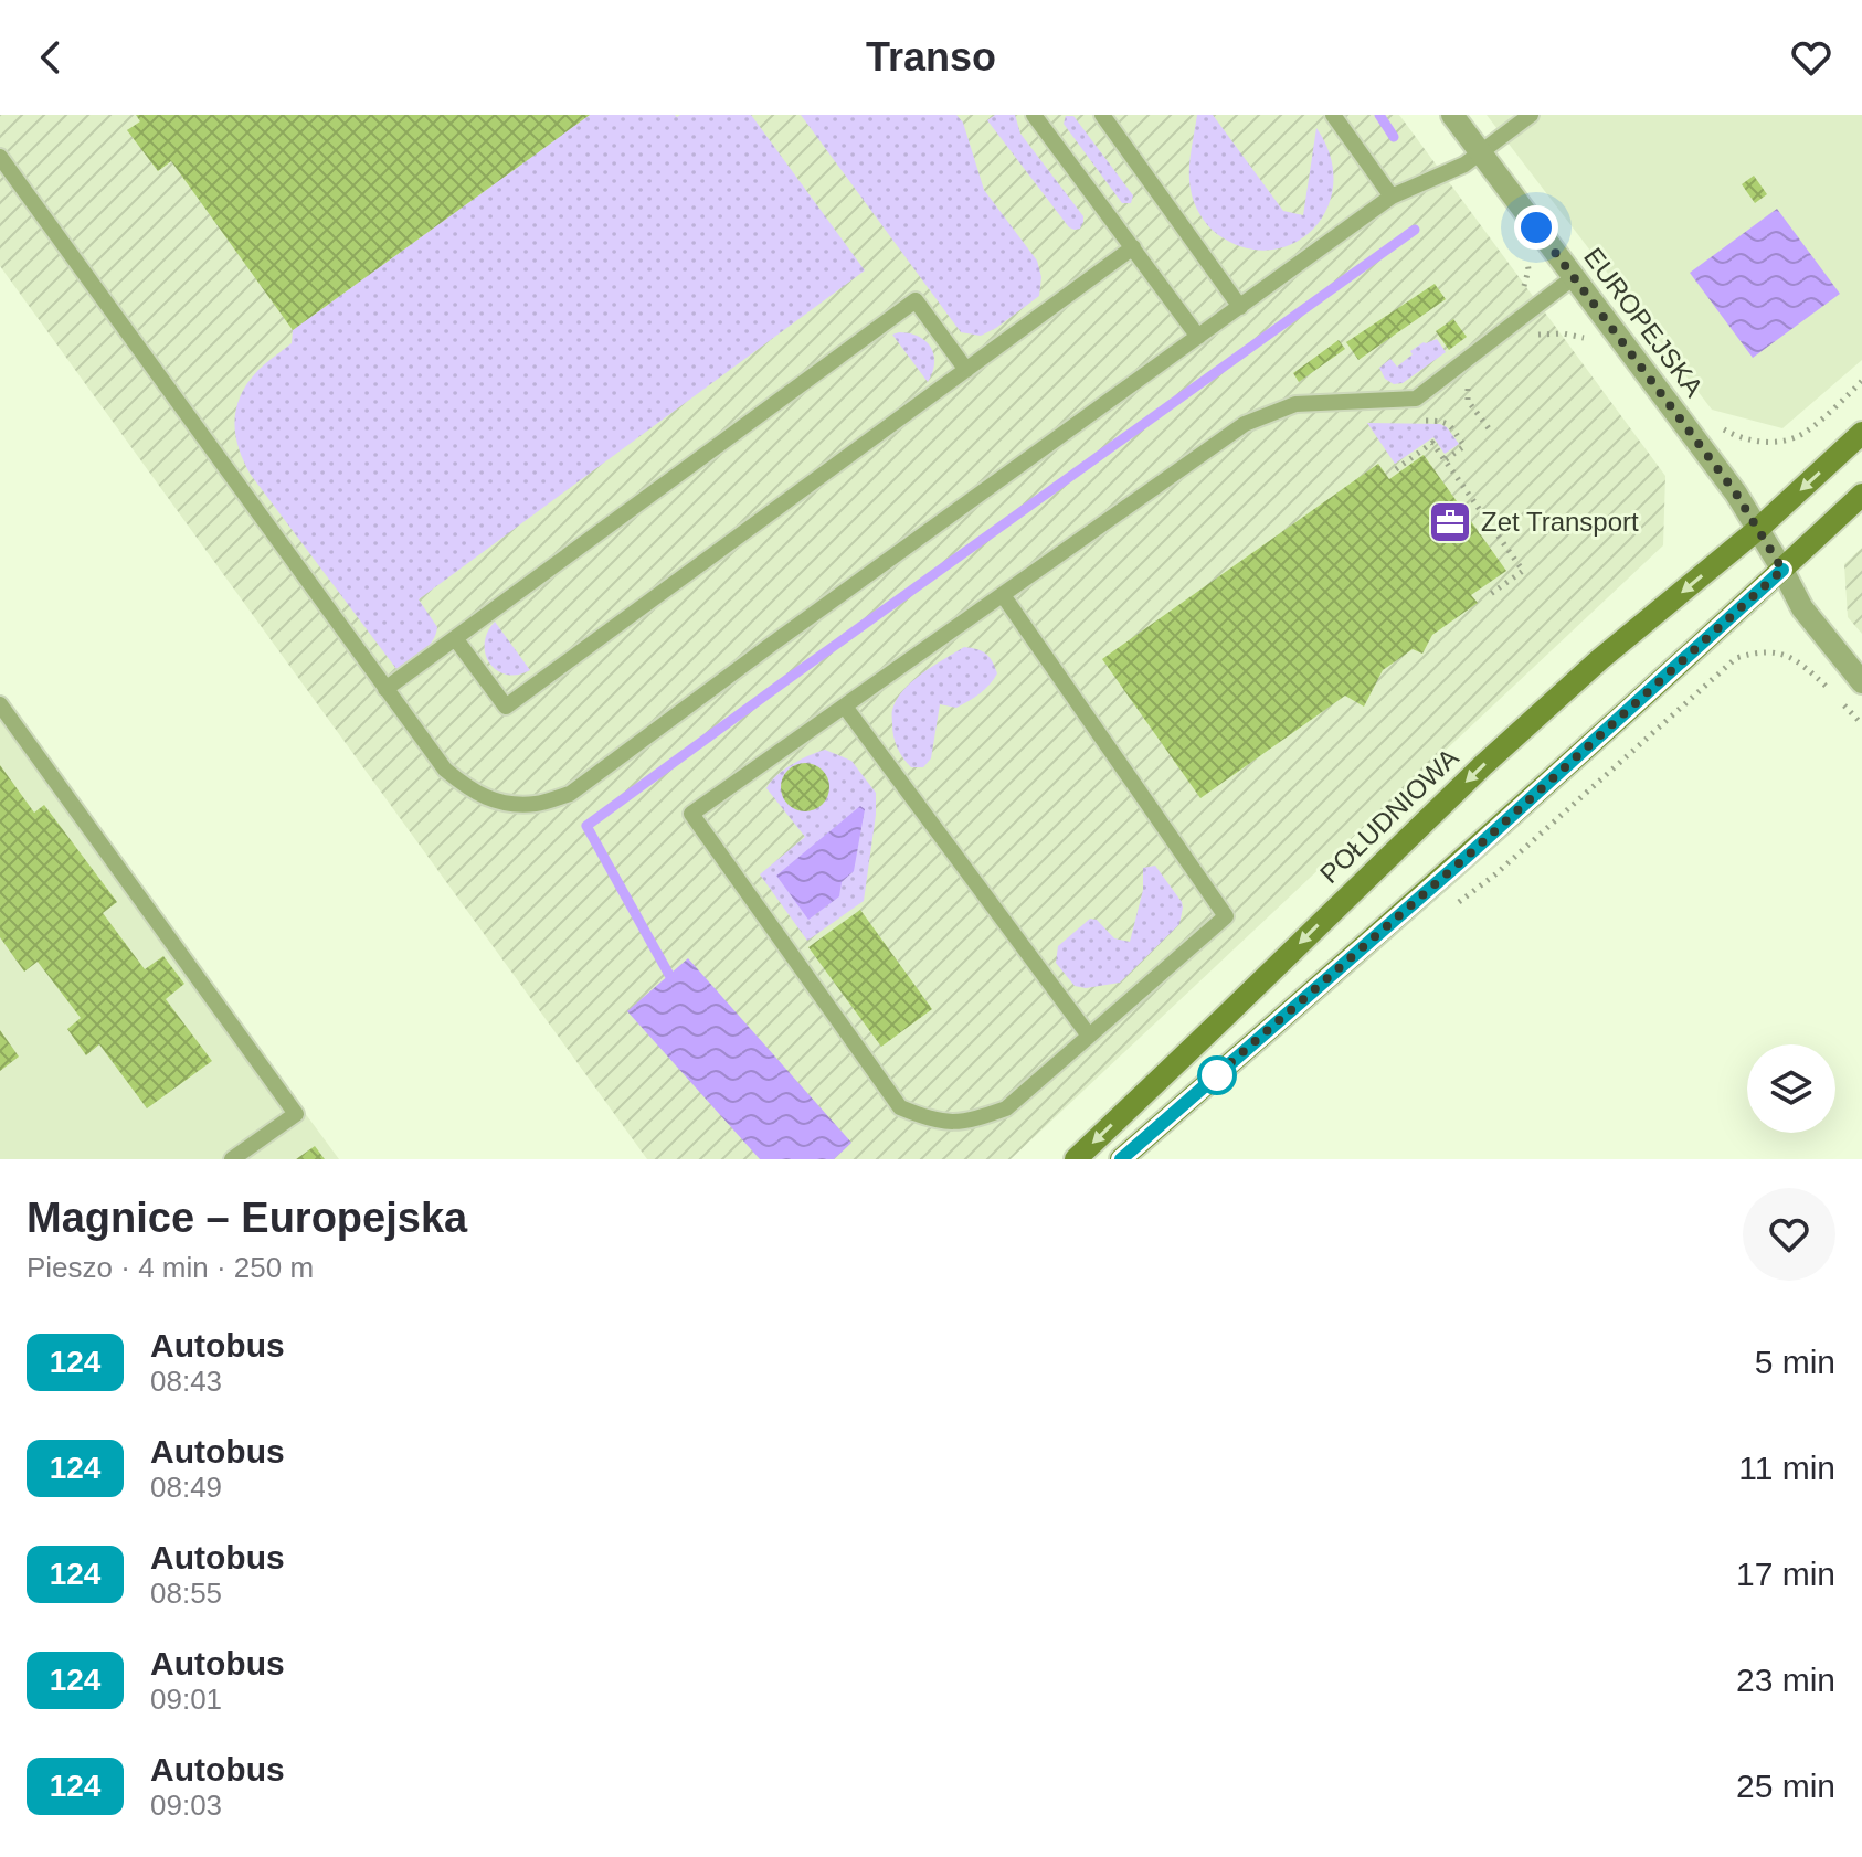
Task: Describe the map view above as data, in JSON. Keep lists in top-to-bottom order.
{
  "streets": {
    "main road": ["POŁUDNIOWA"],
    "street": ["EUROPEJSKA"]
  },
  "crossings": [
    ["EUROPEJSKA", "POŁUDNIOWA"]
  ],
  "places": {
    "office": ["Zet Transport"]
  },
  "lines": ["bus line 124"],
  "page": {
    "header": "Transo",
    "heading": ["Magnice – Europejska", "Pieszo · 4 min · 250 m"],
    "list": [
      {
        "mark": "124",
        "name": "Autobus",
        "note": "08:43",
        "value": "5 min"
      },
      {
        "mark": "124",
        "name": "Autobus",
        "note": "08:49",
        "value": "11 min"
      },
      {
        "mark": "124",
        "name": "Autobus",
        "note": "08:55",
        "value": "17 min"
      },
      {
        "mark": "124",
        "name": "Autobus",
        "note": "09:01",
        "value": "23 min"
      },
      {
        "mark": "124",
        "name": "Autobus",
        "note": "09:03",
        "value": "25 min"
      }
    ]
  }
}
